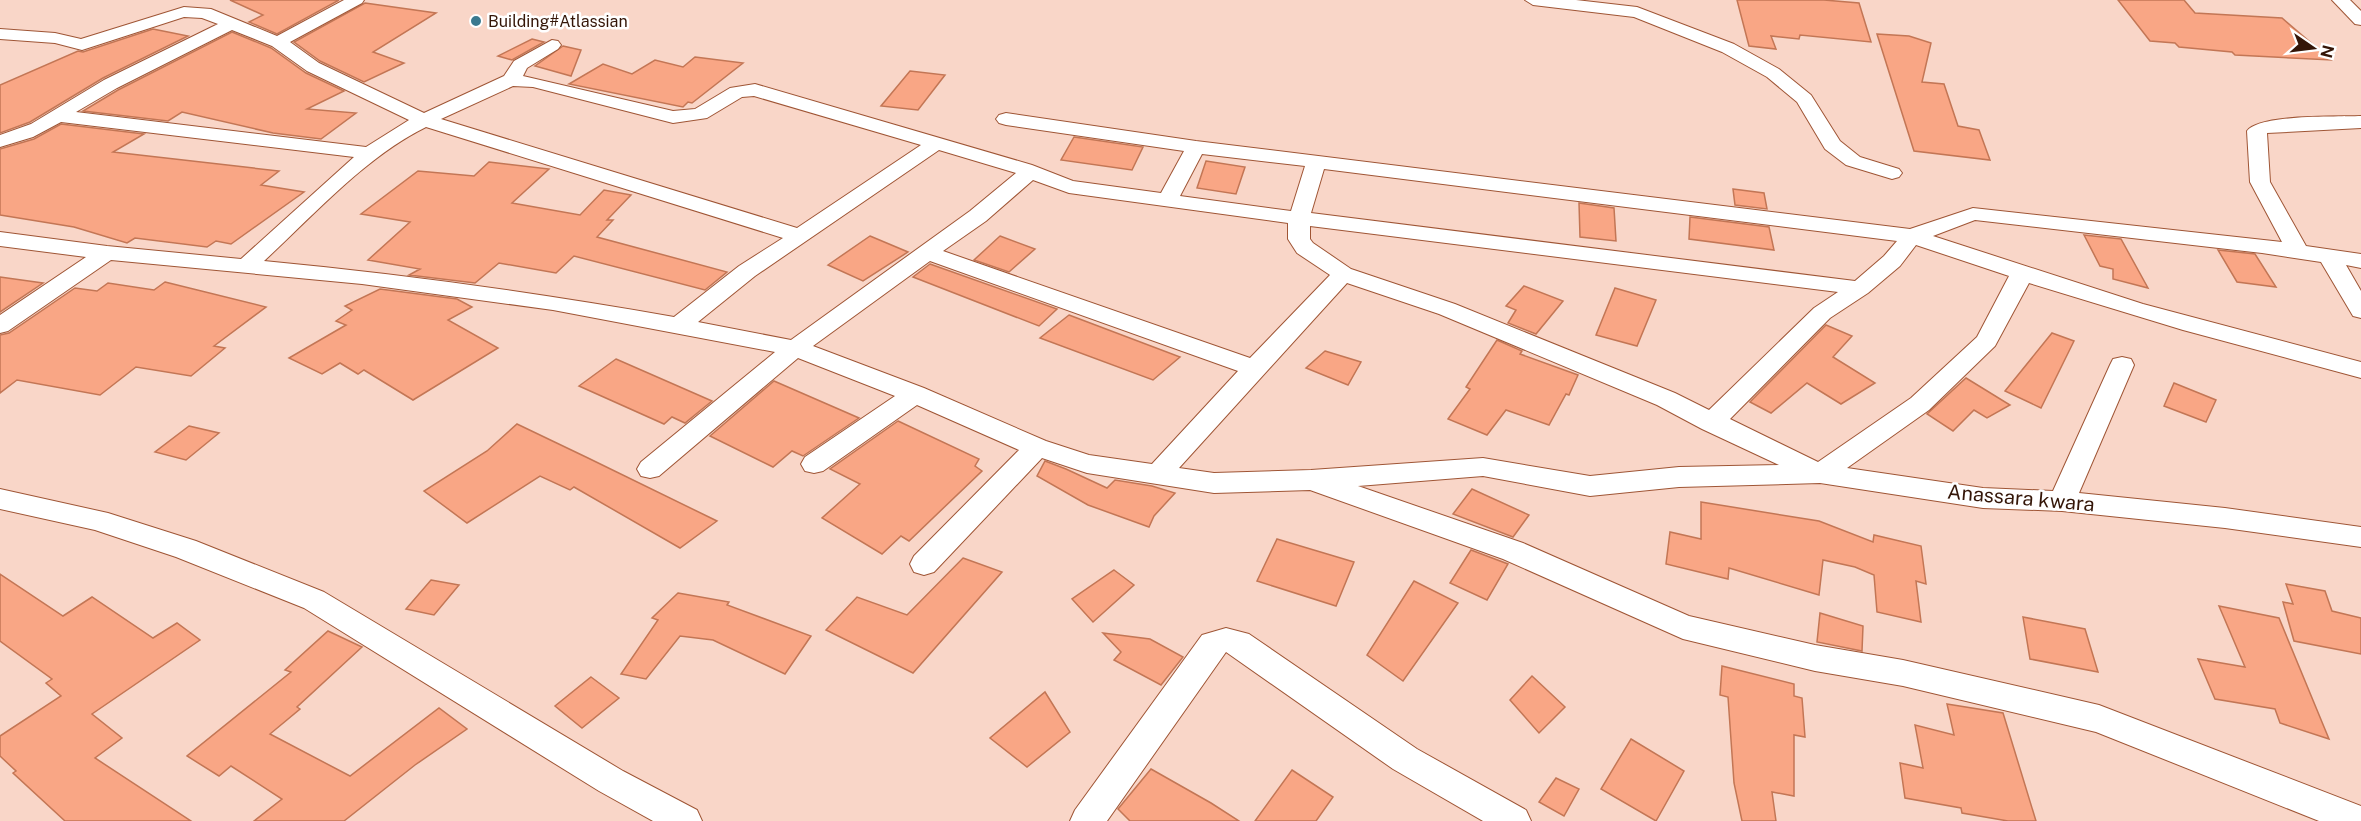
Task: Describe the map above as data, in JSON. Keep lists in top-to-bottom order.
{
  "streets": {
    "street": ["Anassara kwara"]
  },
  "places": ["Building#Atlassian"],
  "north": "right"
}
